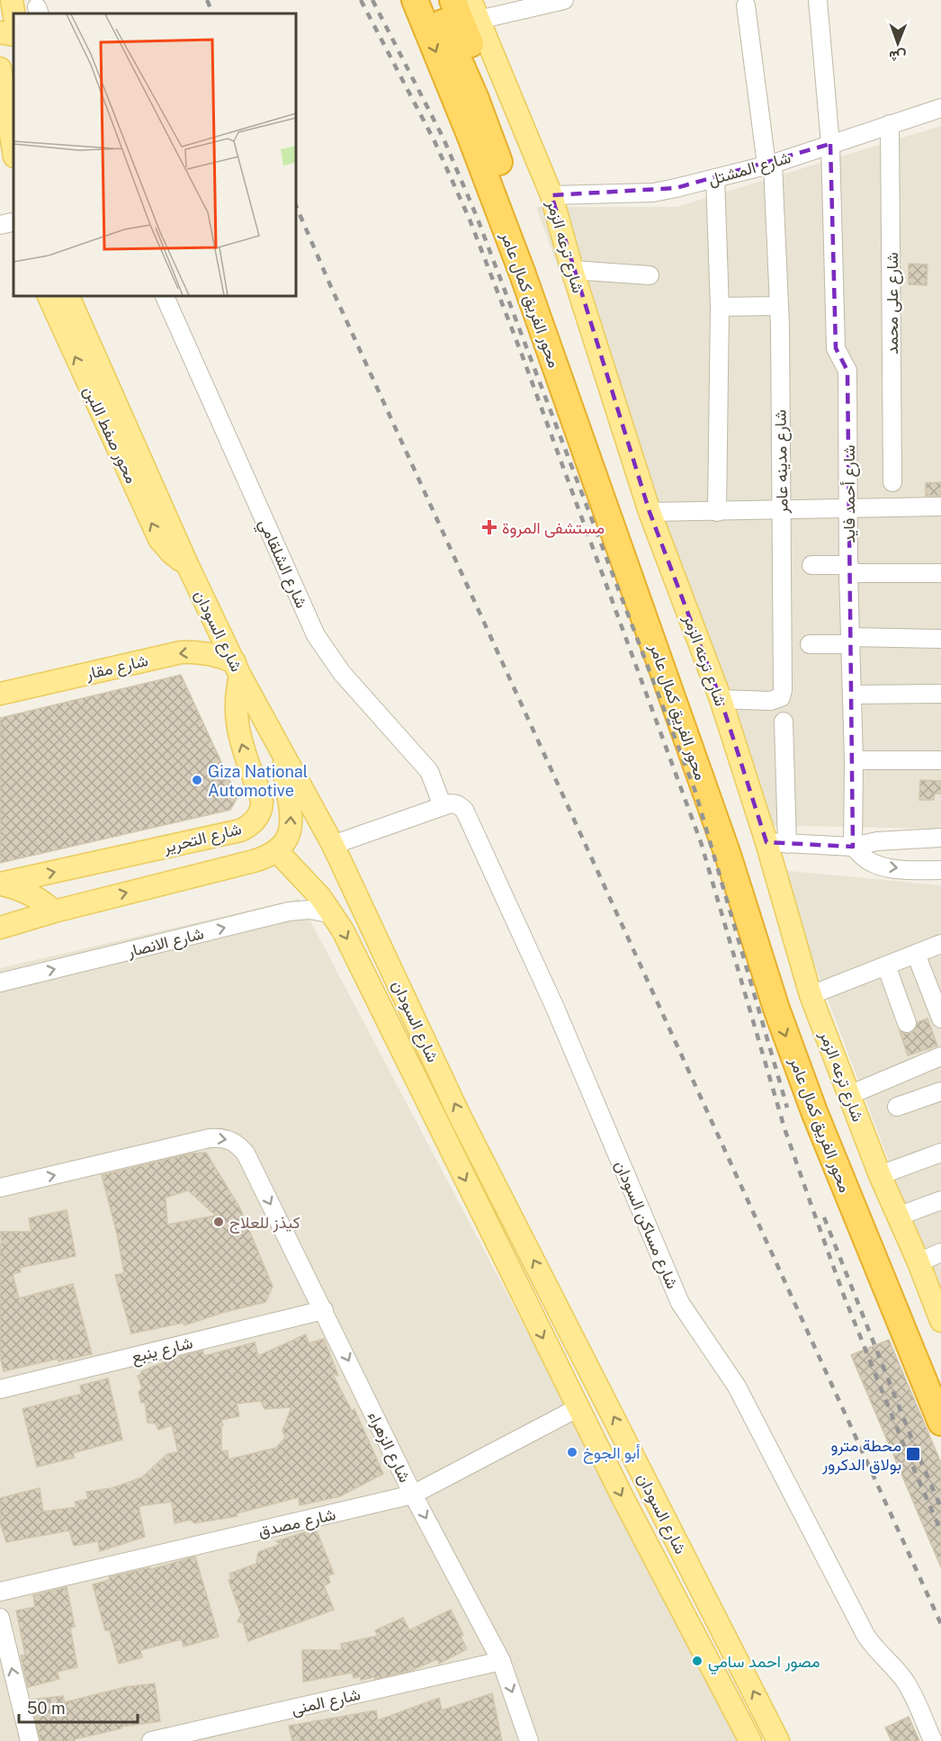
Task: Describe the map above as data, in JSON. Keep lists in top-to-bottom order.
{
  "streets": {
    "highway": ["محور الفريق كمال عامر"],
    "main road": [
      "شارع ترعه الزمر",
      "محور صفط اللبن",
      "شارع السودان",
      "شارع مقار",
      "شارع التحرير"
    ],
    "street": [
      "شارع المشتل",
      "شارع على محمد",
      "شارع مدينه عامر",
      "شارع أحمد فايد",
      "شارع الشلقامي",
      "شارع الانصار",
      "شارع مساكن السودان",
      "شارع ينبع",
      "شارع الزهراء",
      "شارع مصدق",
      "شارع المنى"
    ]
  },
  "crossings": [
    ["شارع المشتل", "شارع ترعه الزمر"],
    ["شارع المشتل", "شارع على محمد"],
    ["شارع المشتل", "شارع مدينه عامر"],
    ["شارع المشتل", "شارع أحمد فايد"],
    ["شارع ترعه الزمر", "شارع مدينه عامر"],
    ["محور صفط اللبن", "شارع السودان"],
    ["شارع الشلقامي", "شارع مساكن السودان"],
    ["شارع السودان", "شارع مقار"],
    ["شارع السودان", "شارع التحرير"],
    ["شارع السودان", "شارع الانصار"],
    ["شارع السودان", "شارع مصدق"],
    ["شارع ينبع", "شارع الزهراء"],
    ["شارع الزهراء", "شارع مصدق"],
    ["شارع الزهراء", "شارع المنى"]
  ],
  "one_way": [
    "محور صفط اللبن",
    "شارع مقار",
    "شارع الانصار",
    "شارع الزهراء"
  ],
  "places": {
    "health": ["مستشفى المروة"],
    "other": [
      "Giza National Automotive",
      "كيذز للعلاج",
      "أبو الجوخ",
      "مصور احمد سامي"
    ],
    "transit": ["محطة مترو بولاق الدكرور"]
  },
  "scale_bar": "50 m",
  "north": "bottom"
}
